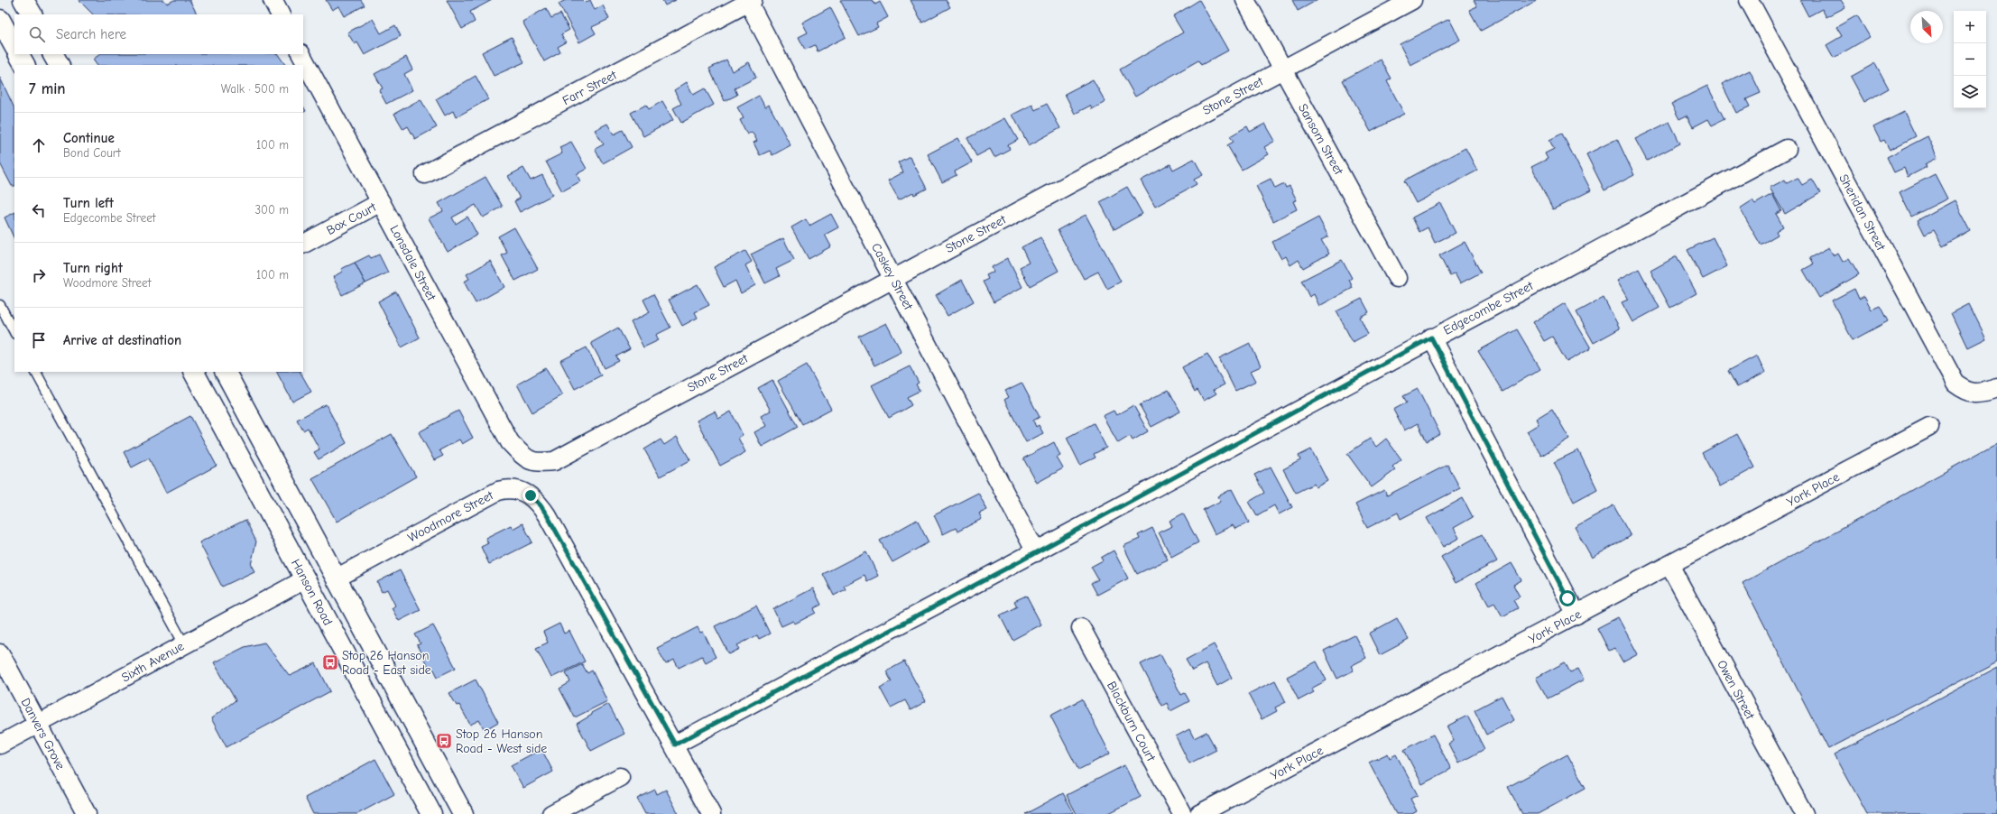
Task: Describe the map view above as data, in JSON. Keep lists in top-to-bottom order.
{
  "streets": {
    "main road": ["Hanson Road"],
    "street": [
      "Farr Street",
      "Stone Street",
      "Sansom Street",
      "Sheridan Street",
      "Box Court",
      "Lonsdale Street",
      "Caskey Street",
      "Edgecombe Street",
      "York Place",
      "Woodmore Street",
      "Sixth Avenue",
      "Owen Street",
      "Blackburn Court",
      "Danvers Grove"
    ]
  },
  "crossings": [
    ["Farr Street", "Caskey Street"],
    ["Stone Street", "Sansom Street"],
    ["Stone Street", "Lonsdale Street"],
    ["Stone Street", "Caskey Street"],
    ["Box Court", "Lonsdale Street"],
    ["Caskey Street", "Edgecombe Street"],
    ["Edgecombe Street", "Woodmore Street"],
    ["York Place", "Owen Street"],
    ["Hanson Road", "Sixth Avenue"],
    ["Sixth Avenue", "Danvers Grove"]
  ],
  "places": {
    "bus stop": ["Stop 26 Hanson Road - East side", "Stop 26 Hanson Road - West side"]
  },
  "north": "bottom right",
  "page": {
    "map_buttons": ["+", "−"],
    "search": "Search here",
    "heading": ["7 min", "Walk · 500 m"],
    "list": [
      ["Continue", "Bond Court", "100 m"],
      ["Turn left", "Edgecombe Street", "300 m"],
      ["Turn right", "Woodmore Street", "100 m"],
      "Arrive at destination"
    ]
  }
}
